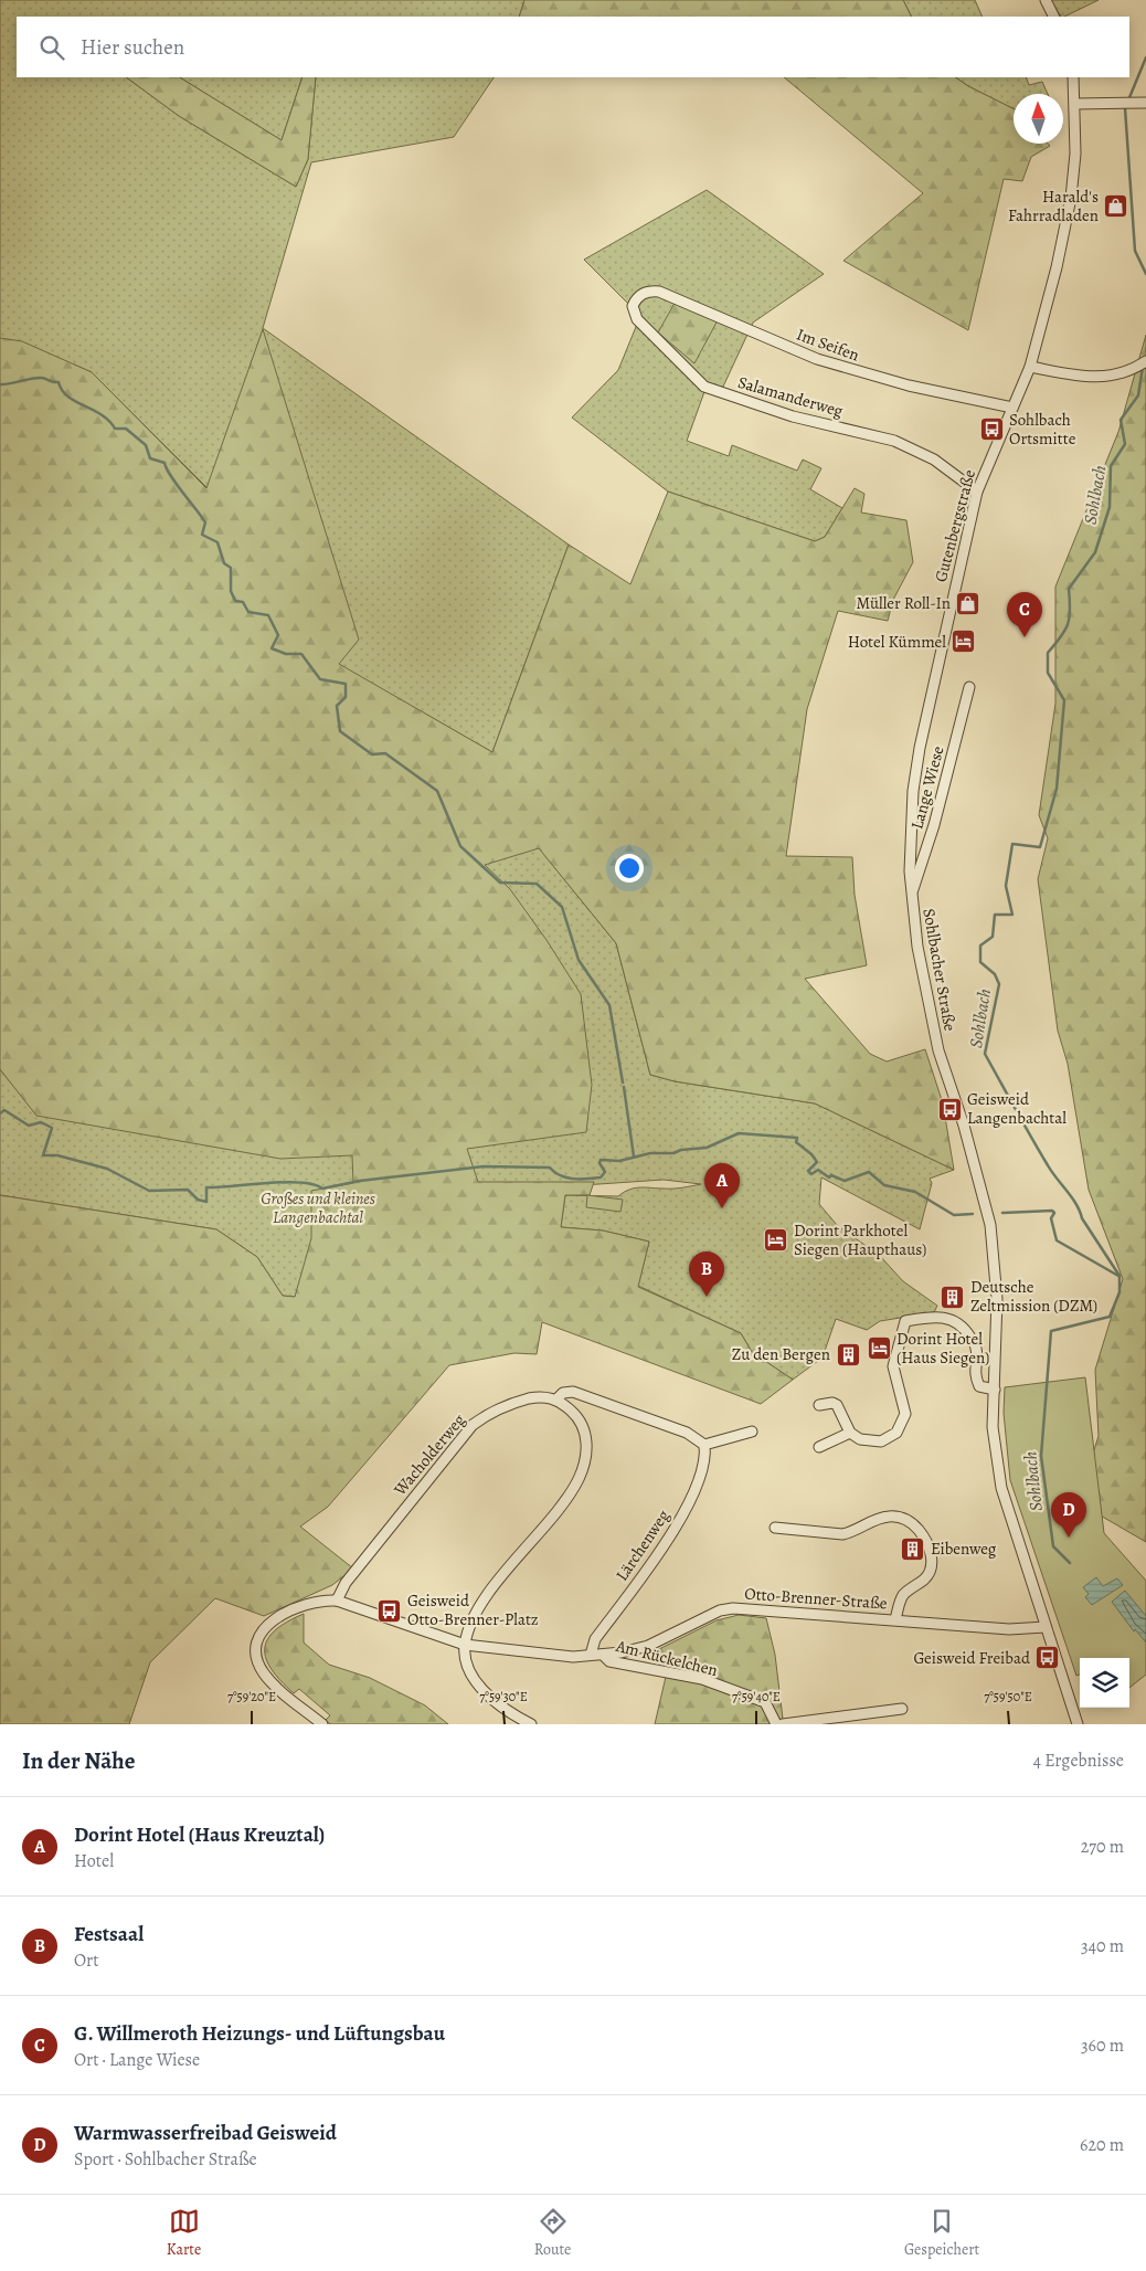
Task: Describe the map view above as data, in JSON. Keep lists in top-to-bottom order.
{
  "streets": {
    "street": [
      "Im Seifen",
      "Salamanderweg",
      "Gutenbergstraße",
      "Lange Wiese",
      "Sohlbacher Straße",
      "Wacholderweg",
      "Lärchenweg",
      "Otto-Brenner-Straße",
      "Am Rückelchen"
    ]
  },
  "crossings": [
    ["Im Seifen", "Salamanderweg"],
    ["Im Seifen", "Gutenbergstraße"],
    ["Salamanderweg", "Gutenbergstraße"],
    ["Gutenbergstraße", "Lange Wiese"],
    ["Gutenbergstraße", "Sohlbacher Straße"],
    ["Lange Wiese", "Sohlbacher Straße"],
    ["Sohlbacher Straße", "Otto-Brenner-Straße"],
    ["Wacholderweg", "Otto-Brenner-Straße"],
    ["Lärchenweg", "Otto-Brenner-Straße"],
    ["Otto-Brenner-Straße", "Am Rückelchen"]
  ],
  "water": ["Sohlbach"],
  "parks": ["Großes und kleines Langenbachtal"],
  "places": {
    "shop": ["Harald's Fahrradladen", "Müller Roll-In"],
    "bus stop": [
      "Sohlbach Ortsmitte",
      "Geisweid Langenbachtal",
      "Geisweid Otto-Brenner-Platz",
      "Geisweid Freibad"
    ],
    "hotel": ["Hotel Kümmel", "Dorint Parkhotel Siegen (Haupthaus)", "Dorint Hotel (Haus Siegen)"],
    "building": ["Deutsche Zeltmission (DZM)", "Zu den Bergen", "Eibenweg"]
  },
  "north": "top",
  "page": {
    "search": "Hier suchen",
    "pins": [
      "C",
      "A",
      "B",
      "D"
    ],
    "heading": ["In der Nähe", "4 Ergebnisse"],
    "list": [
      {
        "mark": "A",
        "name": "Dorint Hotel (Haus Kreuztal)",
        "note": "Hotel",
        "value": "270 m"
      },
      {
        "mark": "B",
        "name": "Festsaal",
        "note": "Ort",
        "value": "340 m"
      },
      {
        "mark": "C",
        "name": "G. Willmeroth Heizungs- und Lüftungsbau",
        "note": "Ort · Lange Wiese",
        "value": "360 m"
      },
      {
        "mark": "D",
        "name": "Warmwasserfreibad Geisweid",
        "note": "Sport · Sohlbacher Straße",
        "value": "620 m"
      }
    ],
    "nav": ["Karte", "Route", "Gespeichert"]
  },
  "coordinates": [
    "7°59'20\"E",
    "7°59'30\"E",
    "7°59'40\"E",
    "7°59'50\"E"
  ]
}
